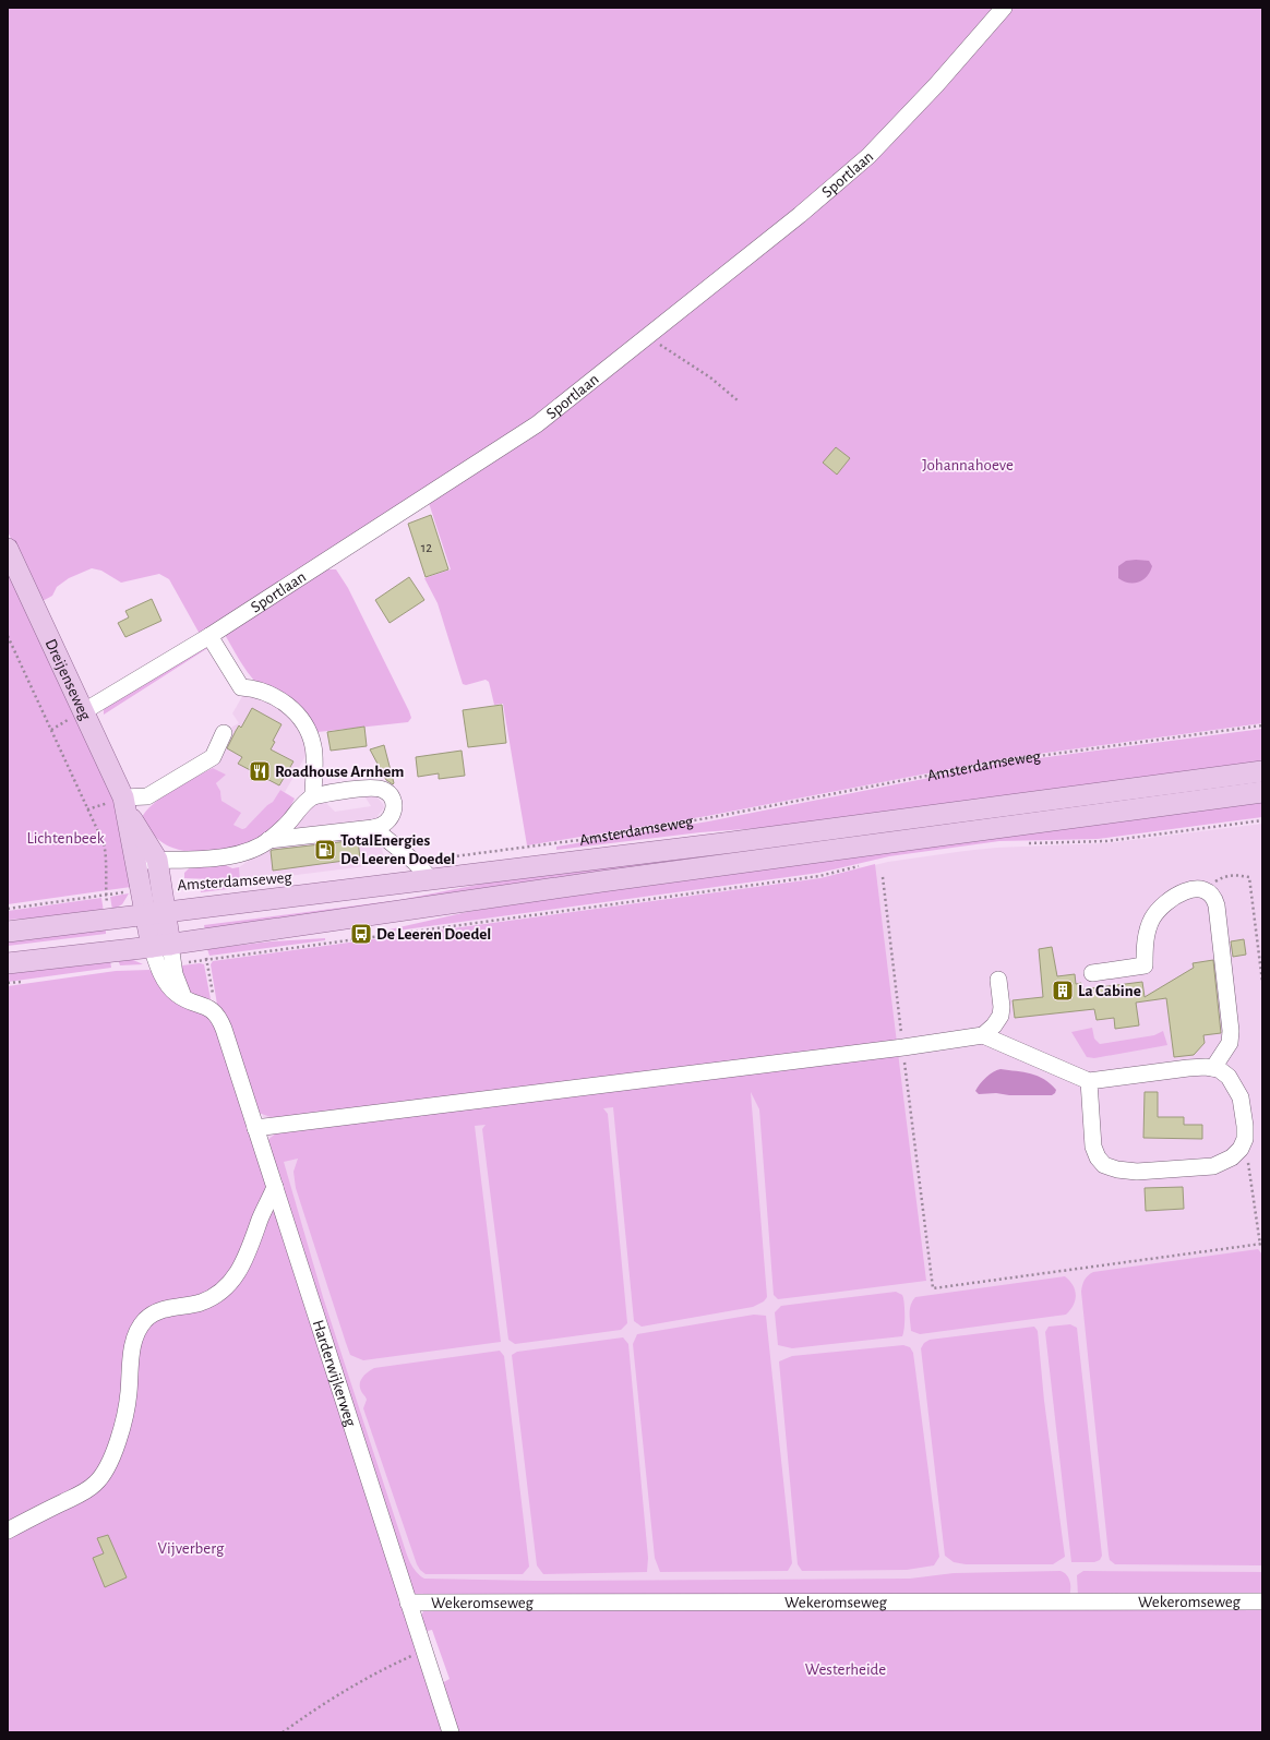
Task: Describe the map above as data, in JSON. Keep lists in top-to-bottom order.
{
  "streets": {
    "main road": ["Dreijenseweg", "Amsterdamseweg"],
    "street": ["Sportlaan", "Harderwijkerweg", "Wekeromseweg"]
  },
  "crossings": [
    ["Sportlaan", "Dreijenseweg"],
    ["Dreijenseweg", "Amsterdamseweg"],
    ["Harderwijkerweg", "Wekeromseweg"]
  ],
  "parks": [
    "Johannahoeve",
    "Lichtenbeek",
    "Vijverberg",
    "Westerheide"
  ],
  "places": {
    "restaurant": ["Roadhouse Arnhem"],
    "fuel station": ["TotalEnergies De Leeren Doedel"],
    "bus stop": ["De Leeren Doedel"],
    "building": ["La Cabine"]
  },
  "house_numbers": ["12"]
}
